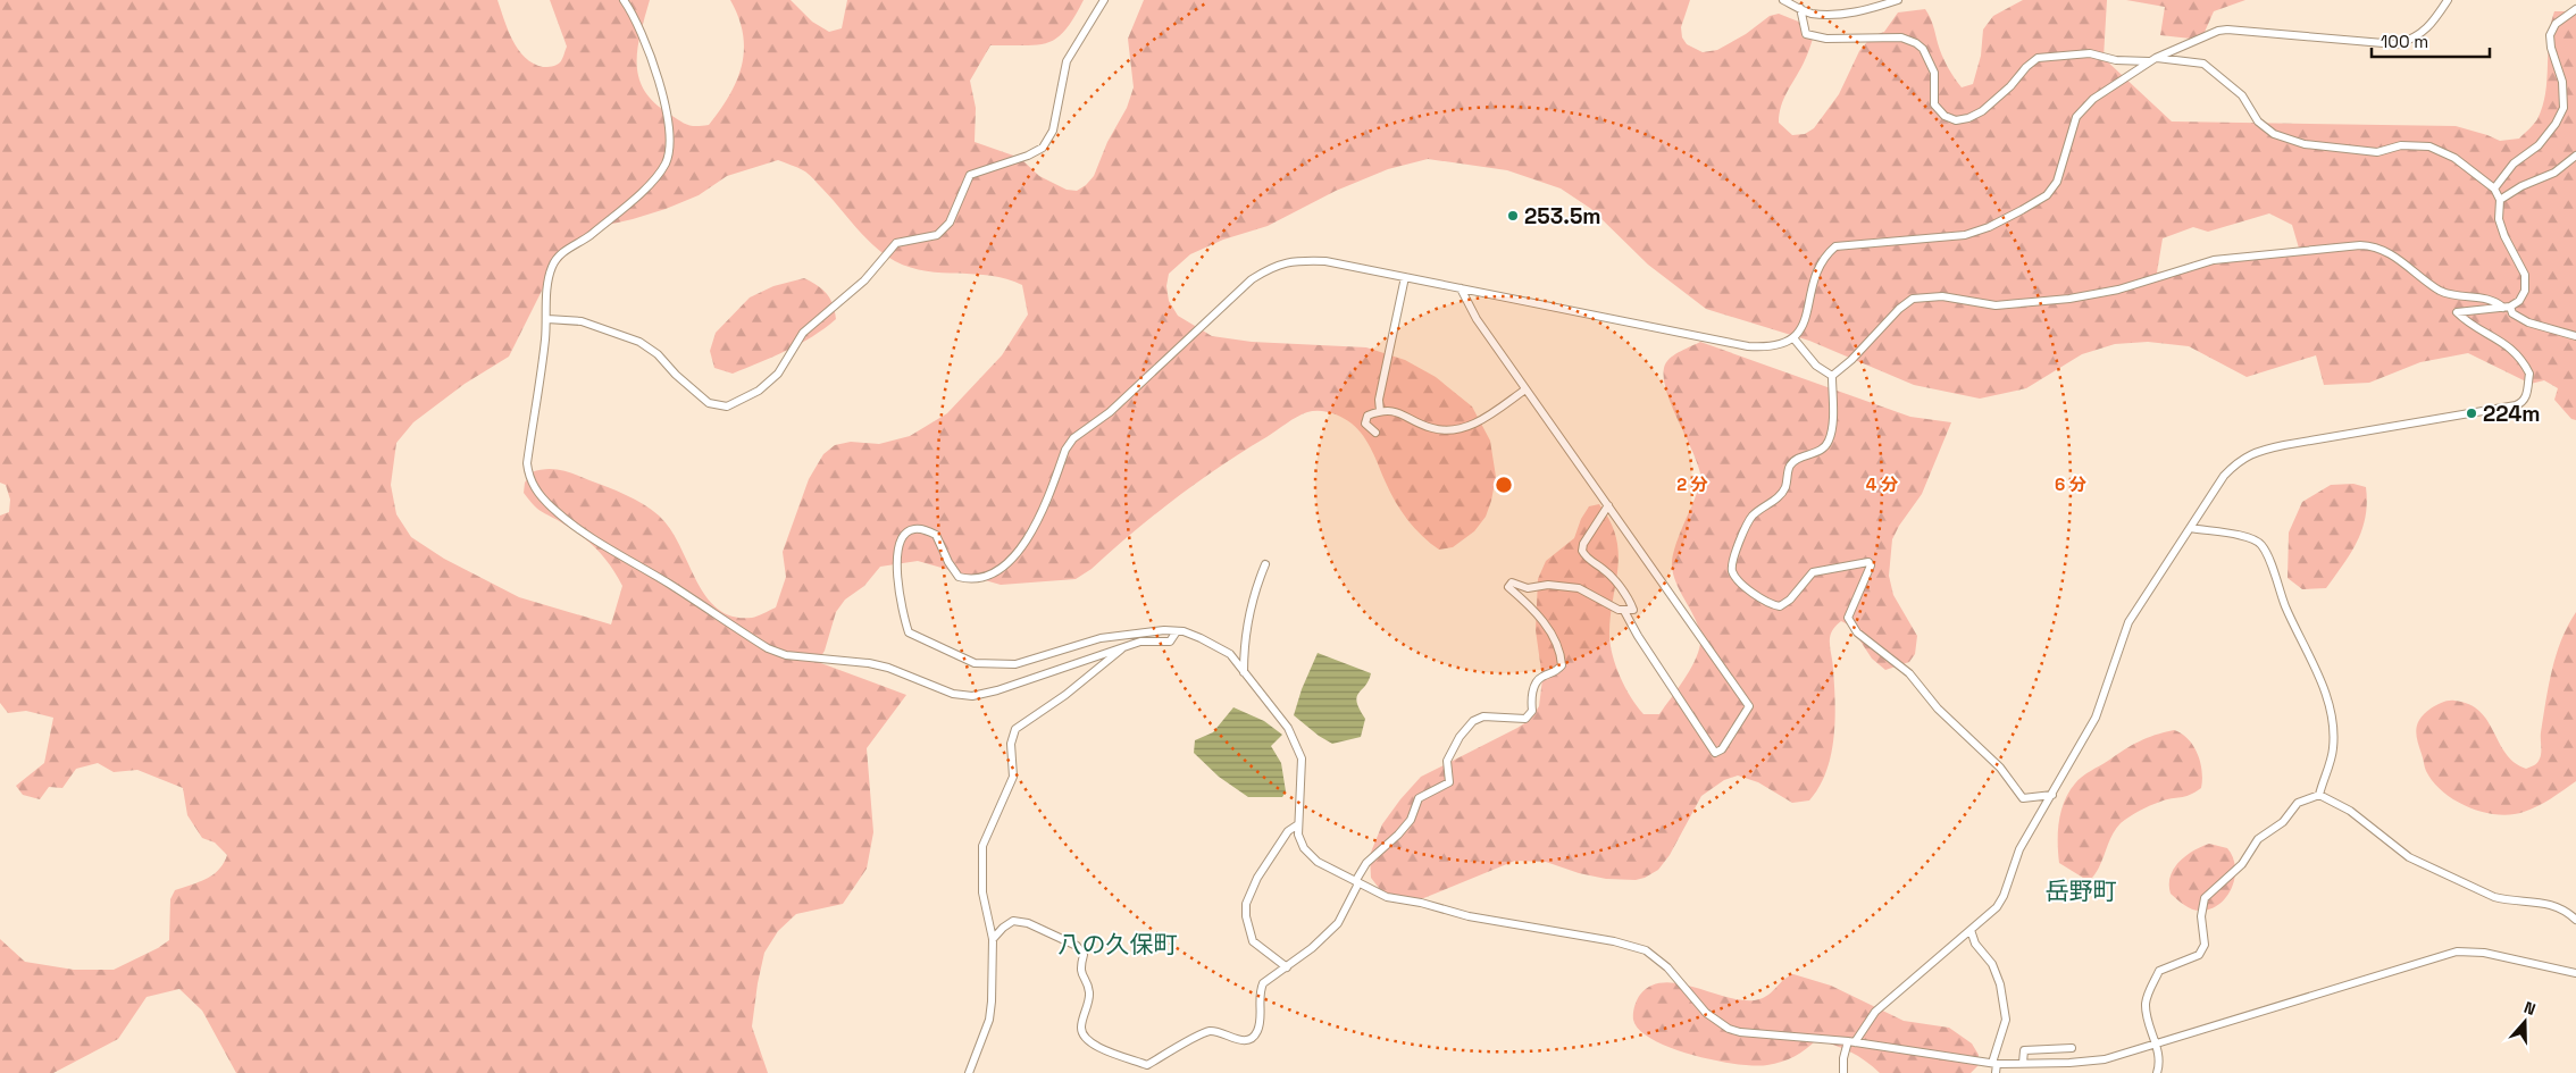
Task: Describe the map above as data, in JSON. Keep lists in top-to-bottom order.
{
  "districts": ["岳野町", "八の久保町"],
  "places": ["253.5m", "224m"],
  "scale_bar": "100 m",
  "north": "top",
  "rings": ["2 分", "4 分", "6 分"]
}
